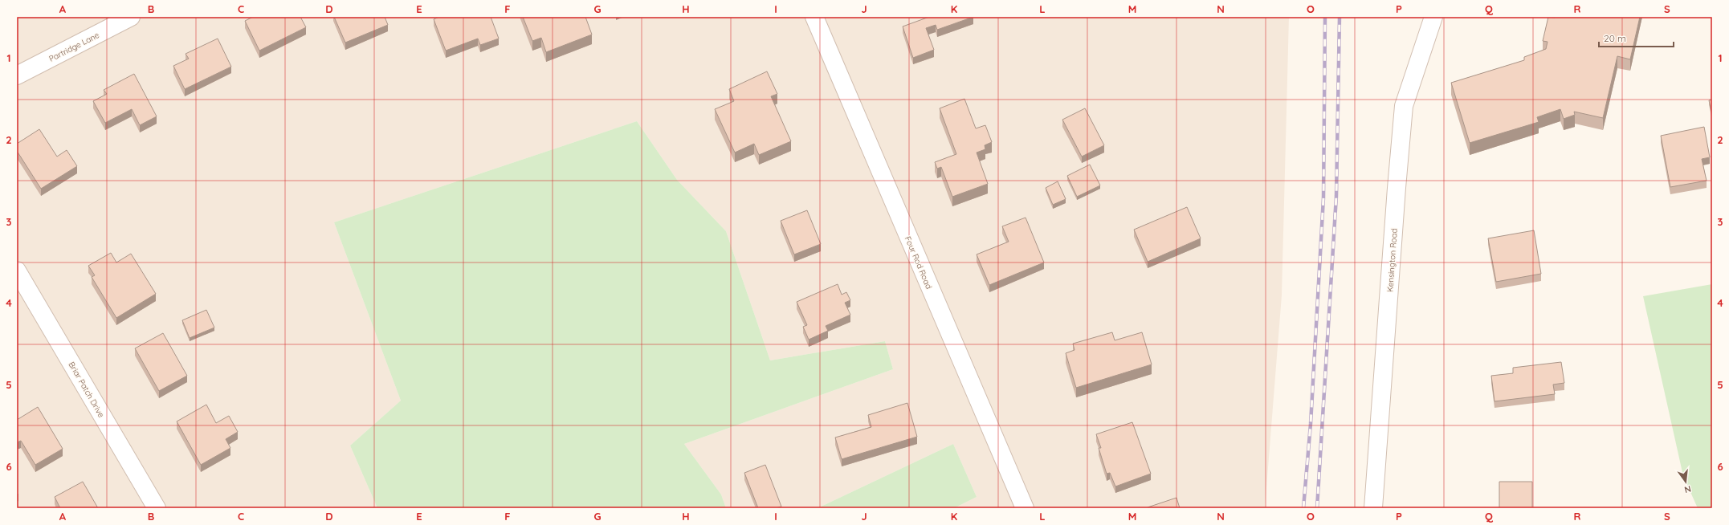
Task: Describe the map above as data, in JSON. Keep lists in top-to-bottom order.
{
  "streets": {
    "street": [
      "Partridge Lane",
      "Kensington Road",
      "Four Rod Road",
      "Briar Patch Drive"
    ]
  },
  "scale_bar": "20 m",
  "north": "bottom",
  "grid": {
    "columns": [
      "A",
      "B",
      "C",
      "D",
      "E",
      "F",
      "G",
      "H",
      "I",
      "J",
      "K",
      "L",
      "M",
      "N",
      "O",
      "P",
      "Q",
      "R",
      "S"
    ],
    "rows": [
      "1",
      "2",
      "3",
      "4",
      "5",
      "6"
    ]
  }
}
